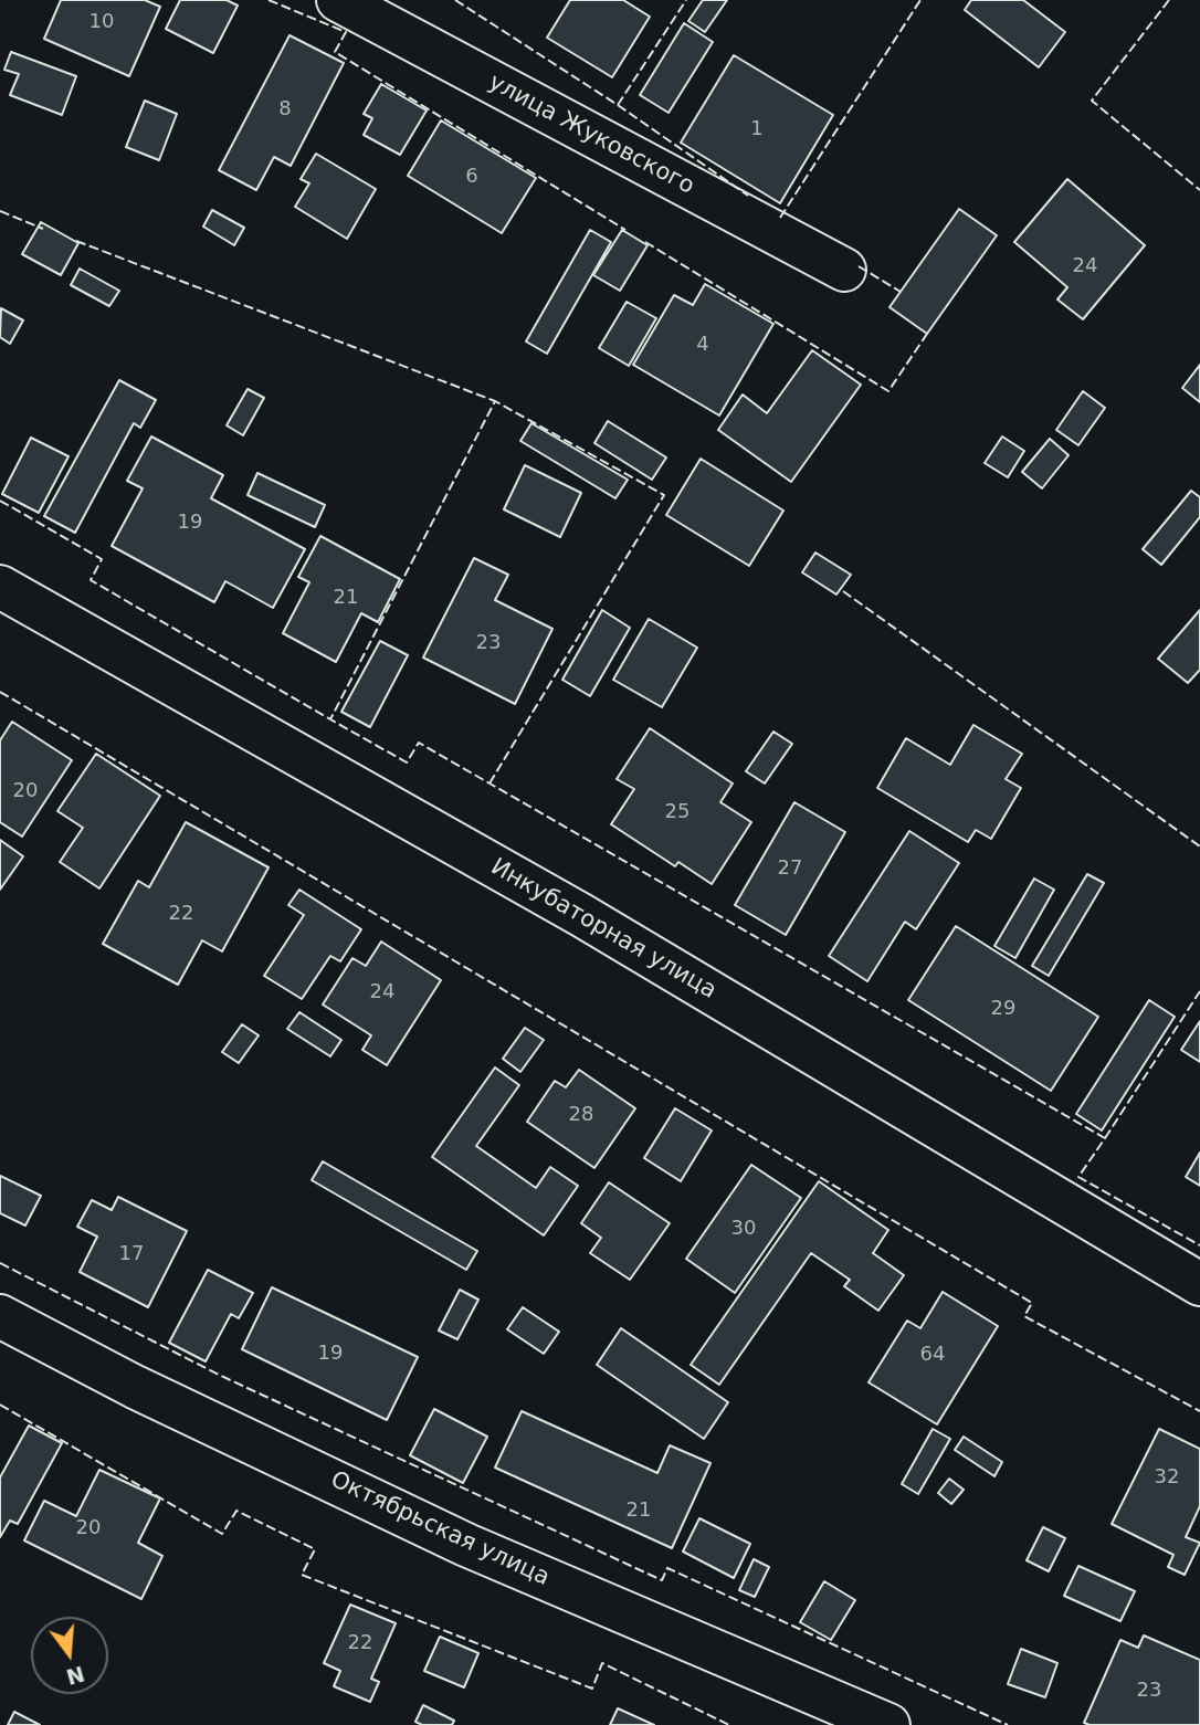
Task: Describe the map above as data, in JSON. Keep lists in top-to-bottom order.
{
  "streets": {
    "street": ["улица Жуковского", "Инкубаторная улица", "Октябрьская улица"]
  },
  "house_numbers": [
    "10",
    "8",
    "1",
    "6",
    "24",
    "4",
    "19",
    "21",
    "23",
    "20",
    "25",
    "27",
    "22",
    "24",
    "29",
    "28",
    "30",
    "17",
    "19",
    "64",
    "32",
    "21",
    "20",
    "22",
    "23"
  ],
  "north": "bottom"
}
